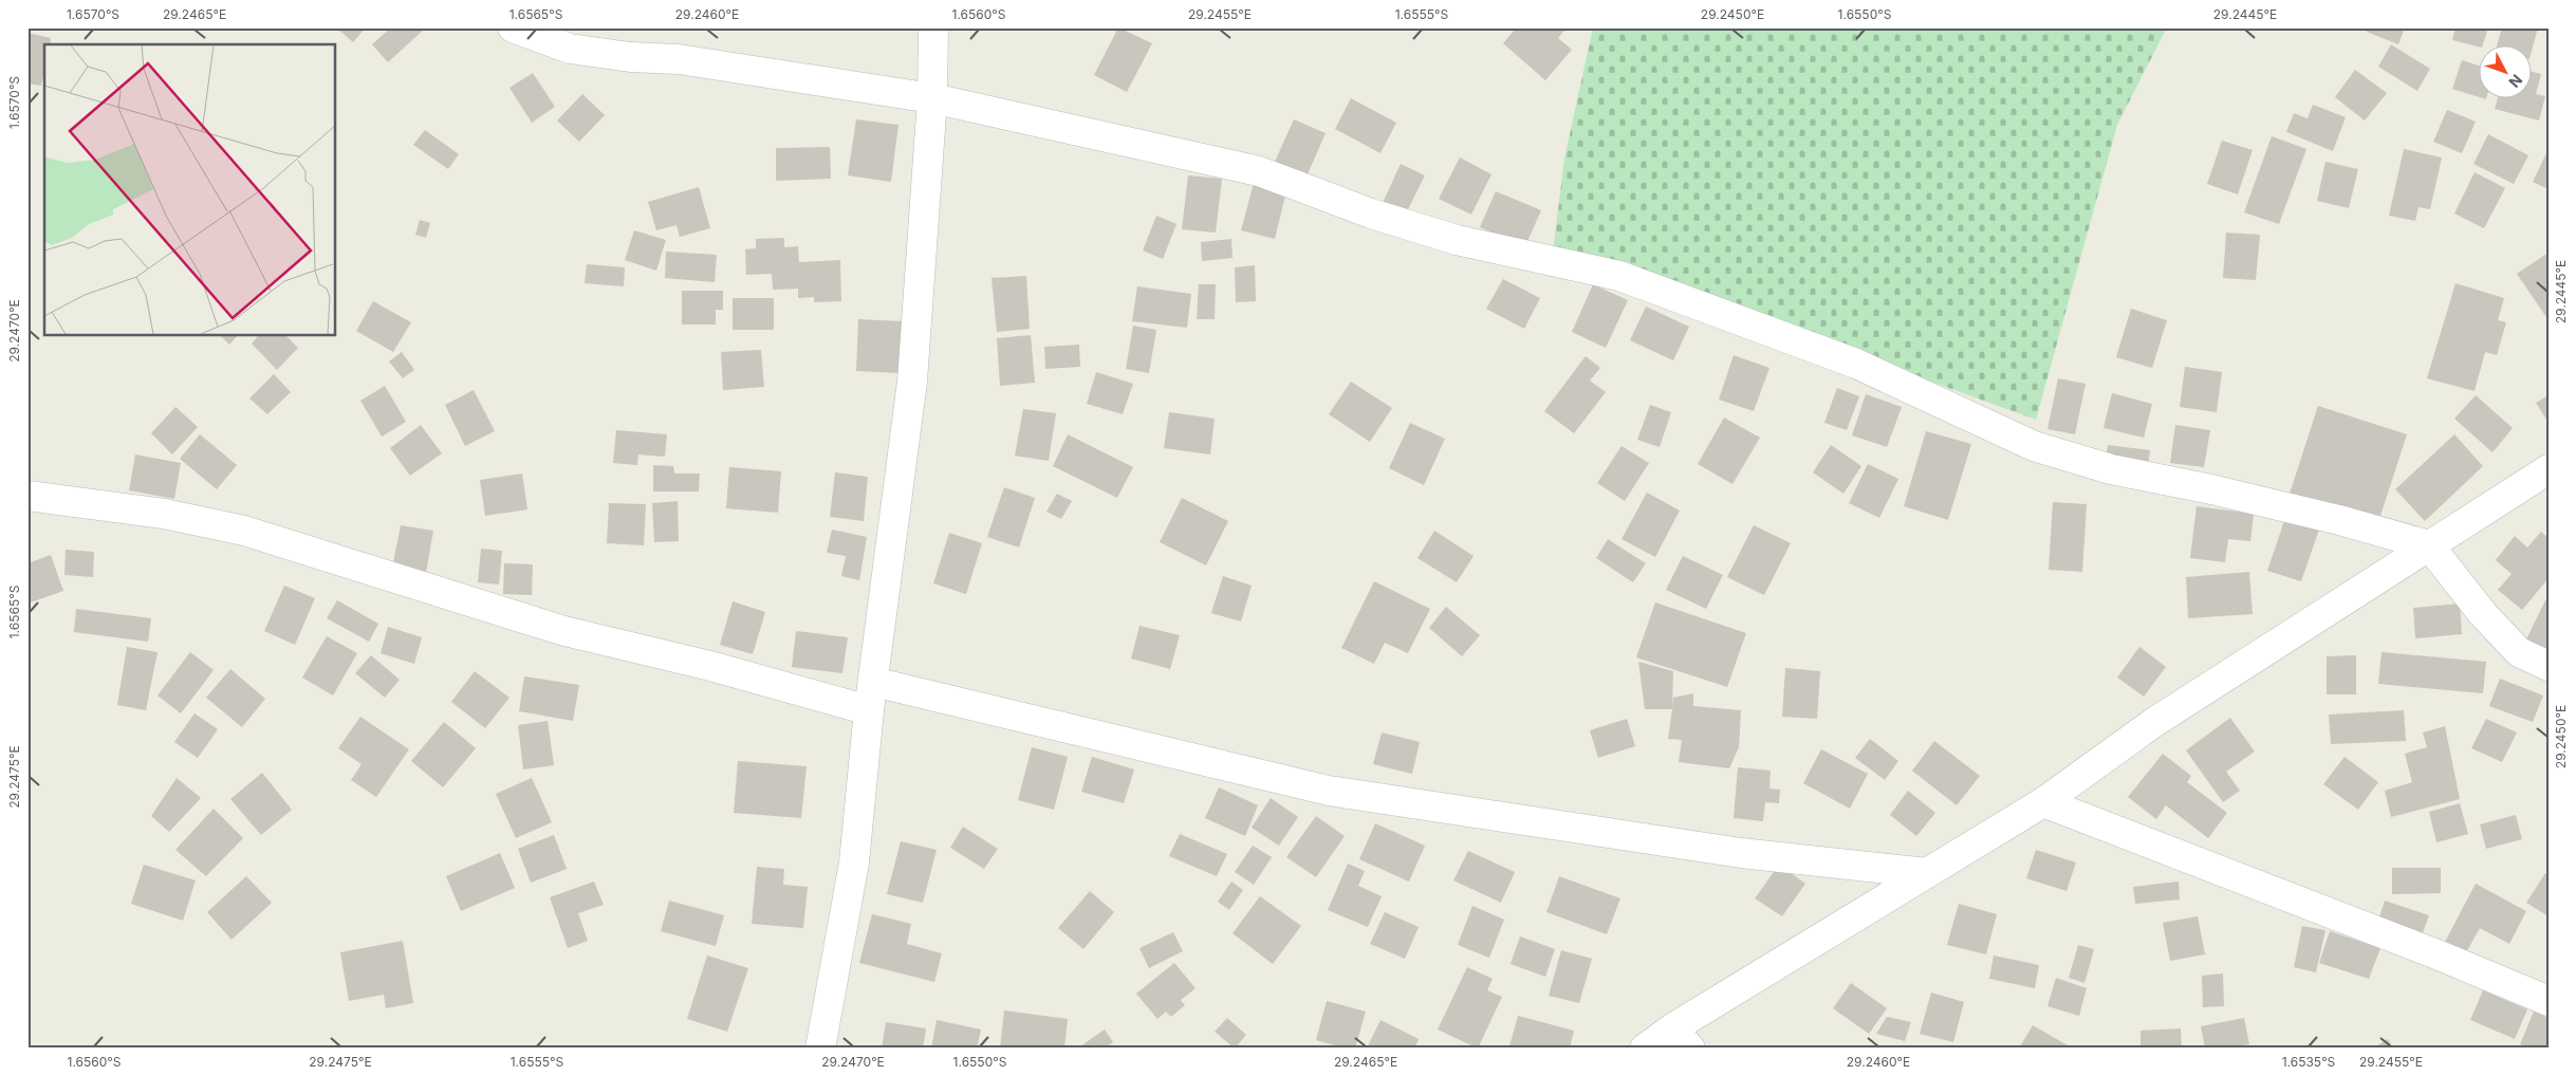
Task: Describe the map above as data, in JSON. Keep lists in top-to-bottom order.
{
  "north": "bottom right",
  "coordinates": [
    "1.6570°S",
    "29.2465°E",
    "1.6565°S",
    "29.2460°E",
    "1.6560°S",
    "29.2455°E",
    "1.6555°S",
    "29.2450°E",
    "1.6550°S",
    "29.2445°E",
    "29.2470°E",
    "29.2475°E",
    "1.6535°S"
  ]
}
